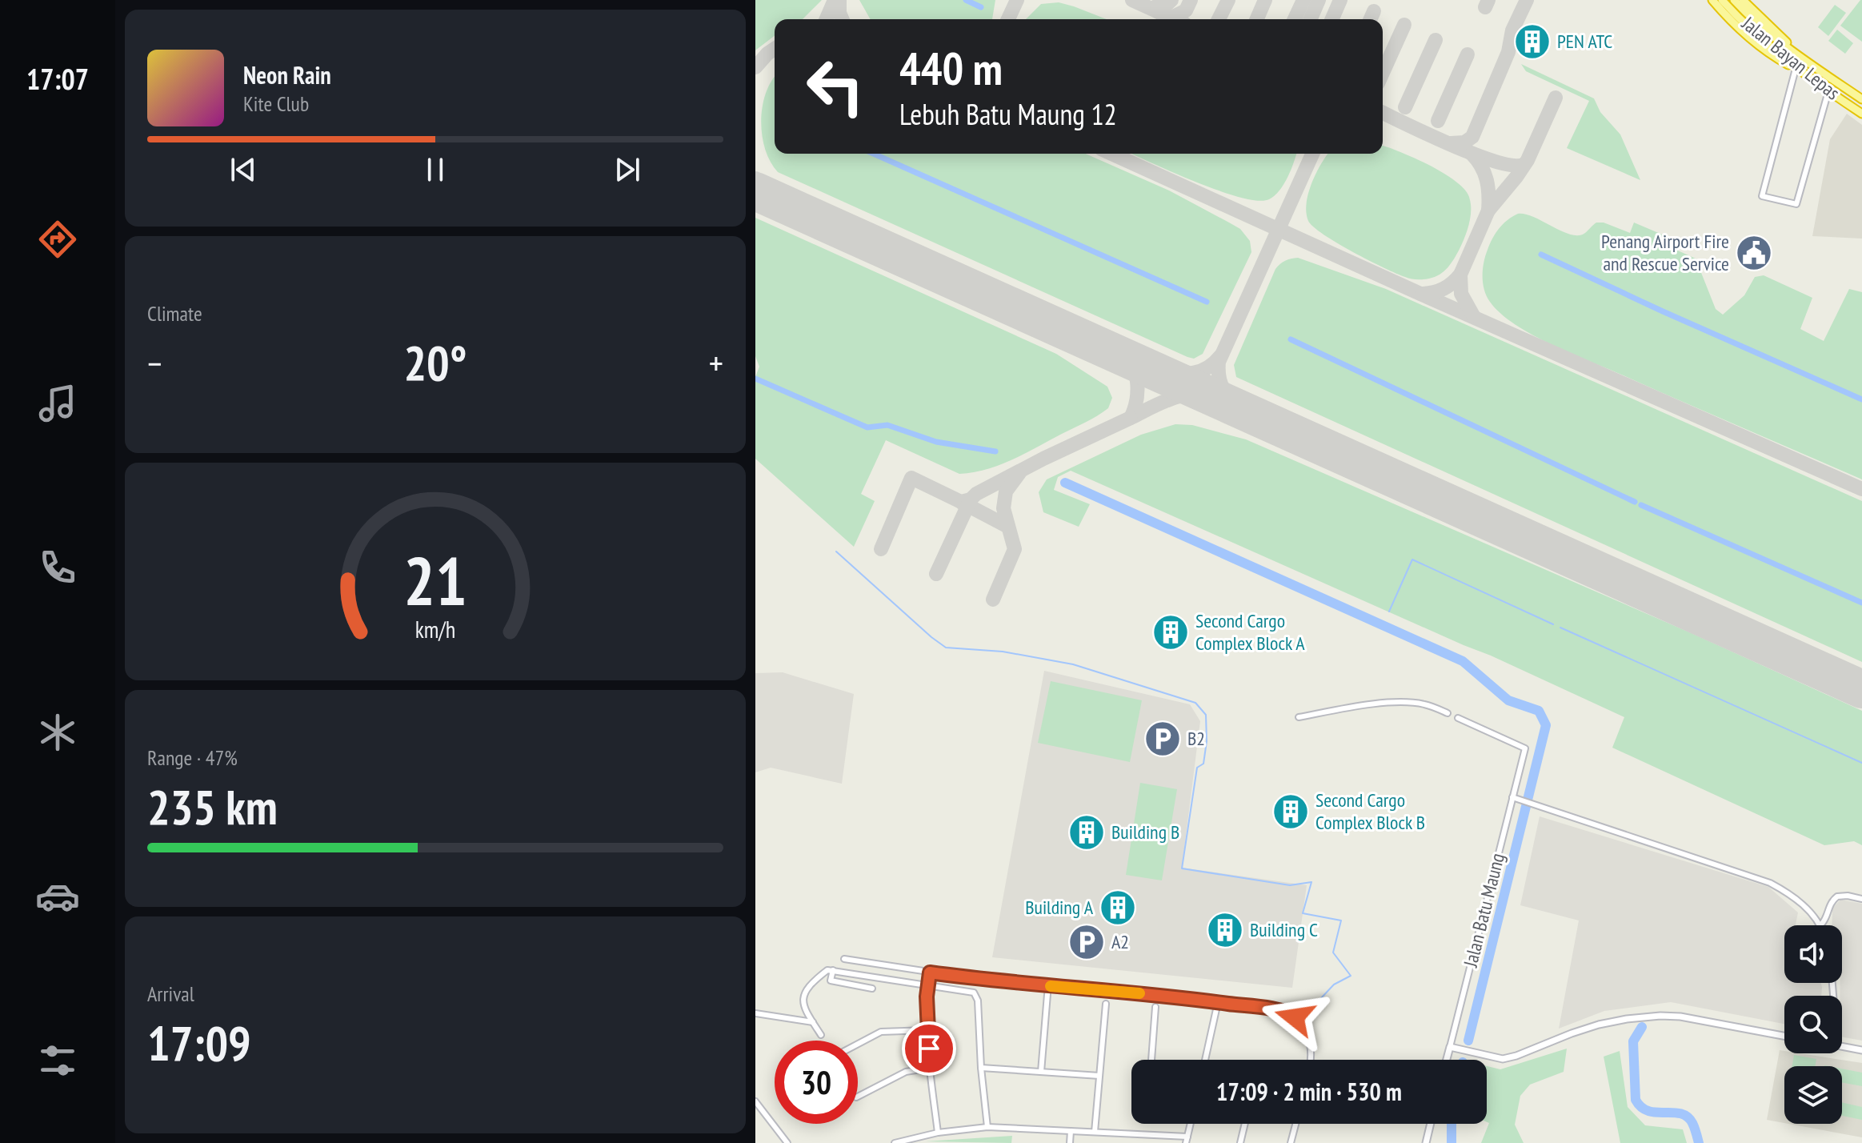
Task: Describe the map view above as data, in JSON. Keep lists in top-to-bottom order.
{
  "streets": {
    "highway": ["Jalan Bayan Lepas"],
    "street": ["Jalan Batu Maung"]
  },
  "places": {
    "building": [
      "PEN ATC",
      "Second Cargo Complex Block A",
      "Second Cargo Complex Block B",
      "Building B",
      "Building A",
      "Building C"
    ],
    "public building": ["Penang Airport Fire and Rescue Service"],
    "parking": ["B2", "A2"]
  },
  "page": {
    "tabs": "17:07",
    "turn": ["440 m", "Lebuh Batu Maung 12"],
    "song": ["Neon Rain", "Kite Club"],
    "tile": [
      "Climate",
      ["Range · 47%", "235 km"],
      ["Arrival", "17:09"]
    ],
    "heat": ["−", "20°", "+"],
    "limit": "30",
    "trip": "17:09 · 2 min · 530 m",
    "gauge": ["21", "km/h"]
  }
}
